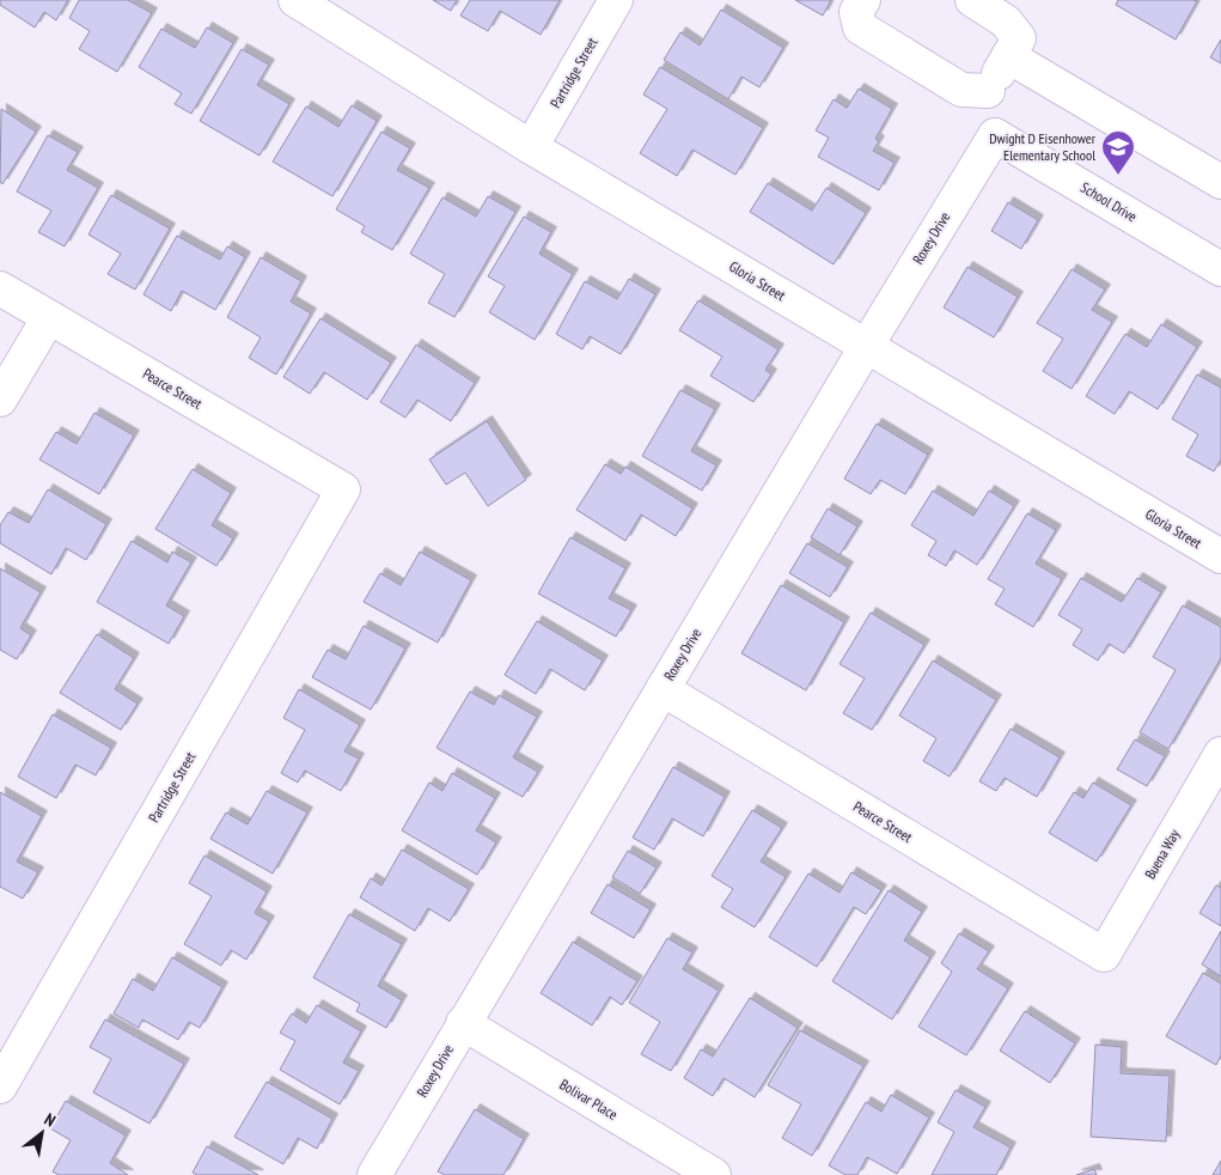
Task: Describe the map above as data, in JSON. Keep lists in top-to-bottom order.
{
  "streets": {
    "street": [
      "Partridge Street",
      "School Drive",
      "Roxey Drive",
      "Gloria Street",
      "Pearce Street",
      "Buena Way",
      "Bolivar Place"
    ]
  },
  "crossings": [
    ["Partridge Street", "Gloria Street"],
    ["Partridge Street", "Pearce Street"],
    ["School Drive", "Roxey Drive"],
    ["Roxey Drive", "Gloria Street"],
    ["Roxey Drive", "Pearce Street"],
    ["Roxey Drive", "Bolivar Place"],
    ["Pearce Street", "Buena Way"]
  ],
  "places": {
    "school or university": ["Dwight D Eisenhower Elementary School"]
  },
  "north": "top right"
}
